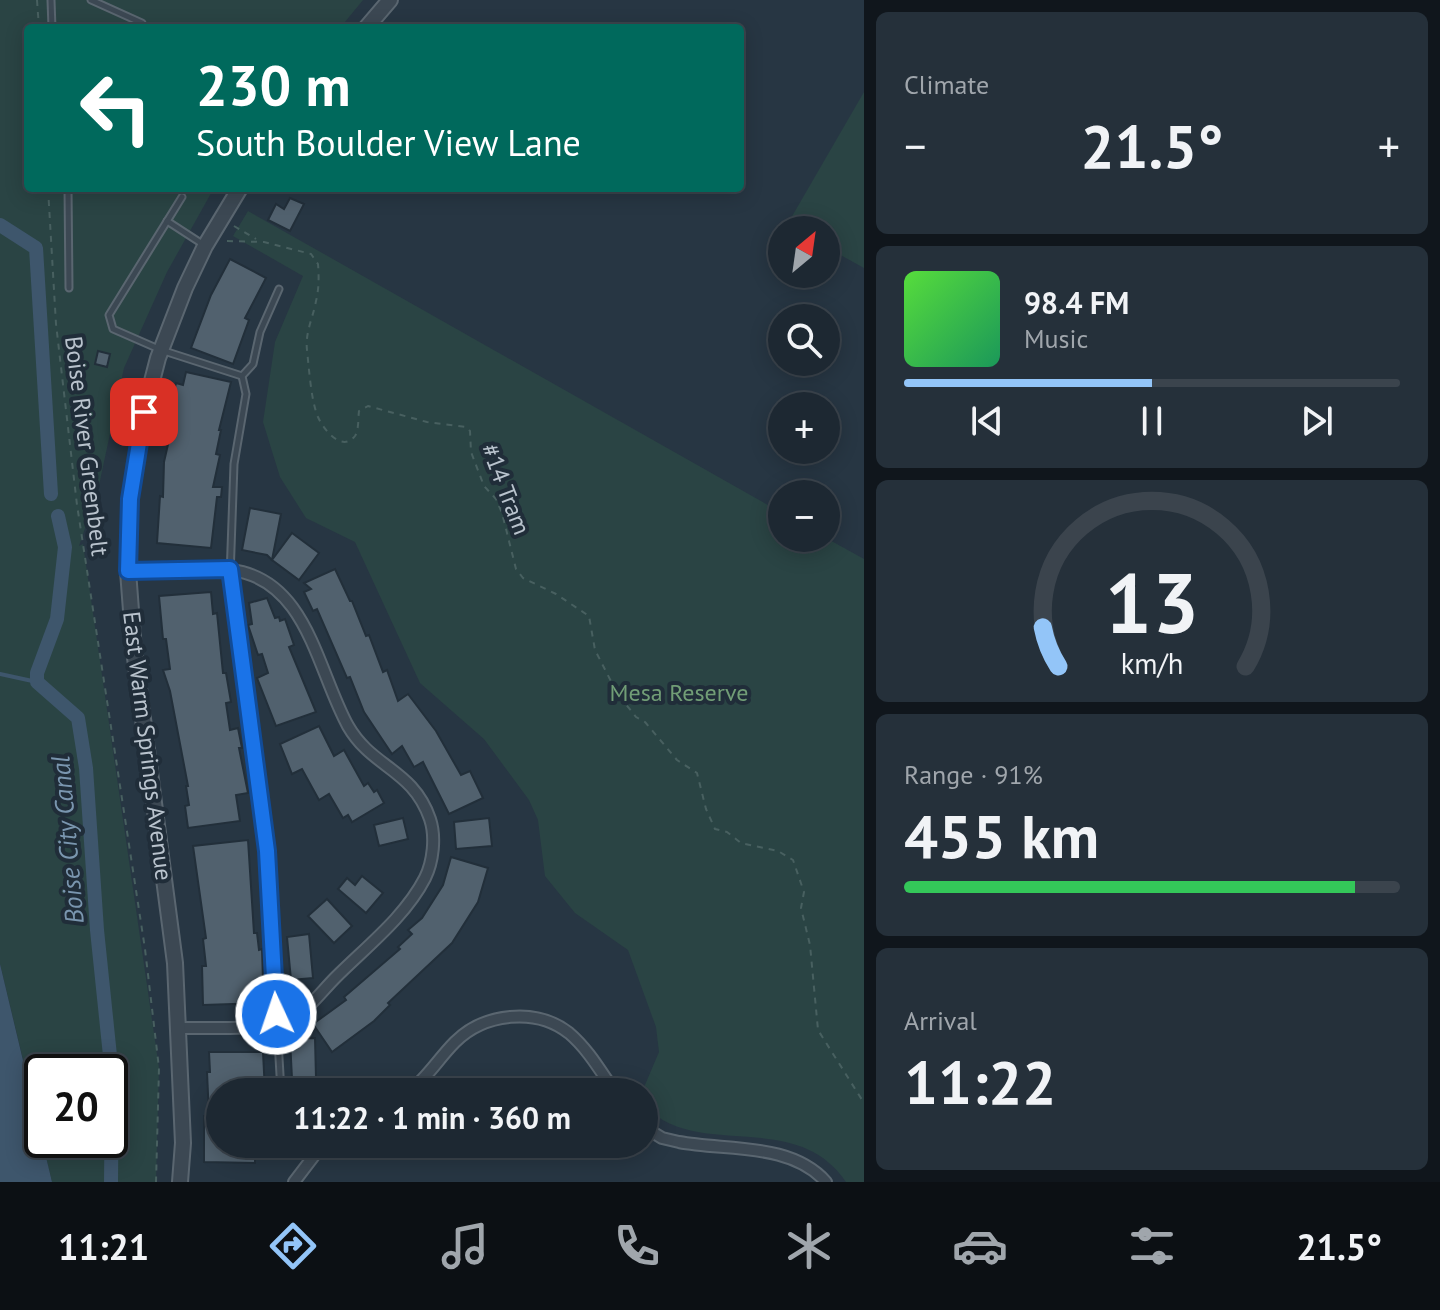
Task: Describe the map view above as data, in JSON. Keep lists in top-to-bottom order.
{
  "streets": {
    "street": ["East Warm Springs Avenue"],
    "path": ["Boise River Greenbelt", "#14 Tram"]
  },
  "crossings": [
    ["#14 Tram", "East Warm Springs Avenue"]
  ],
  "water": ["Boise City Canal"],
  "parks": ["Mesa Reserve"],
  "north": "top right",
  "page": {
    "tile": [
      "Climate",
      ["Range · 91%", "455 km"],
      ["Arrival", "11:22"]
    ],
    "turn": ["230 m", "South Boulder View Lane"],
    "heat": ["−", "21.5°", "+"],
    "map_buttons": ["+", "−"],
    "song": ["98.4 FM", "Music"],
    "limit": "20",
    "trip": "11:22 · 1 min · 360 m",
    "tabs": ["11:21", "21.5°"],
    "gauge": ["13", "km/h"]
  }
}
